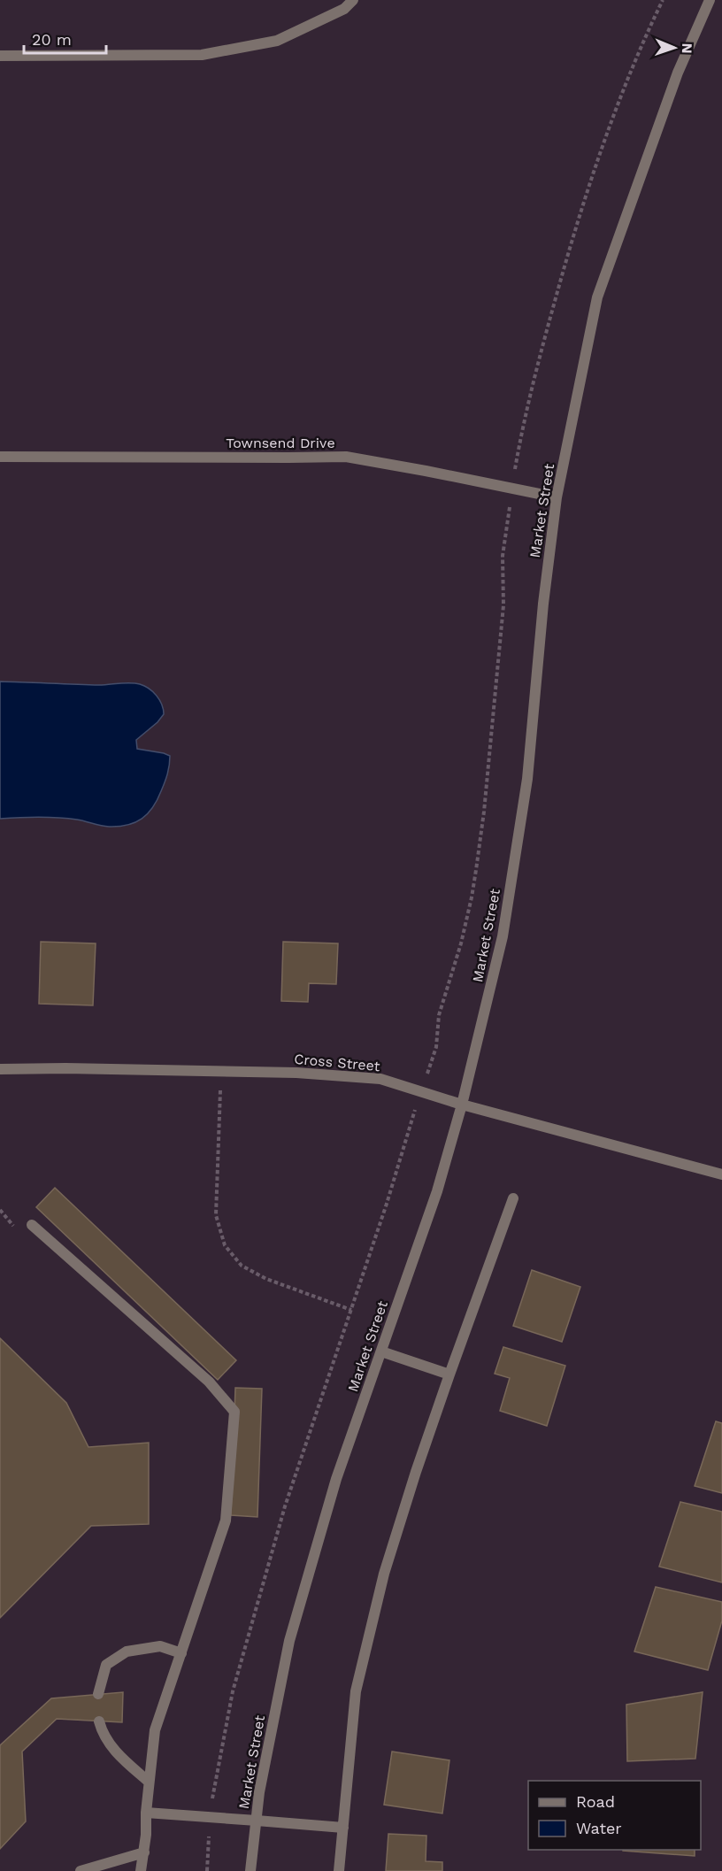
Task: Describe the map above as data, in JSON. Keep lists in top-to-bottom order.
{
  "streets": {
    "street": ["Townsend Drive", "Market Street", "Cross Street"]
  },
  "crossings": [
    ["Townsend Drive", "Market Street"],
    ["Market Street", "Cross Street"]
  ],
  "legend": ["Road", "Water"],
  "scale_bar": "20 m",
  "north": "right"
}
